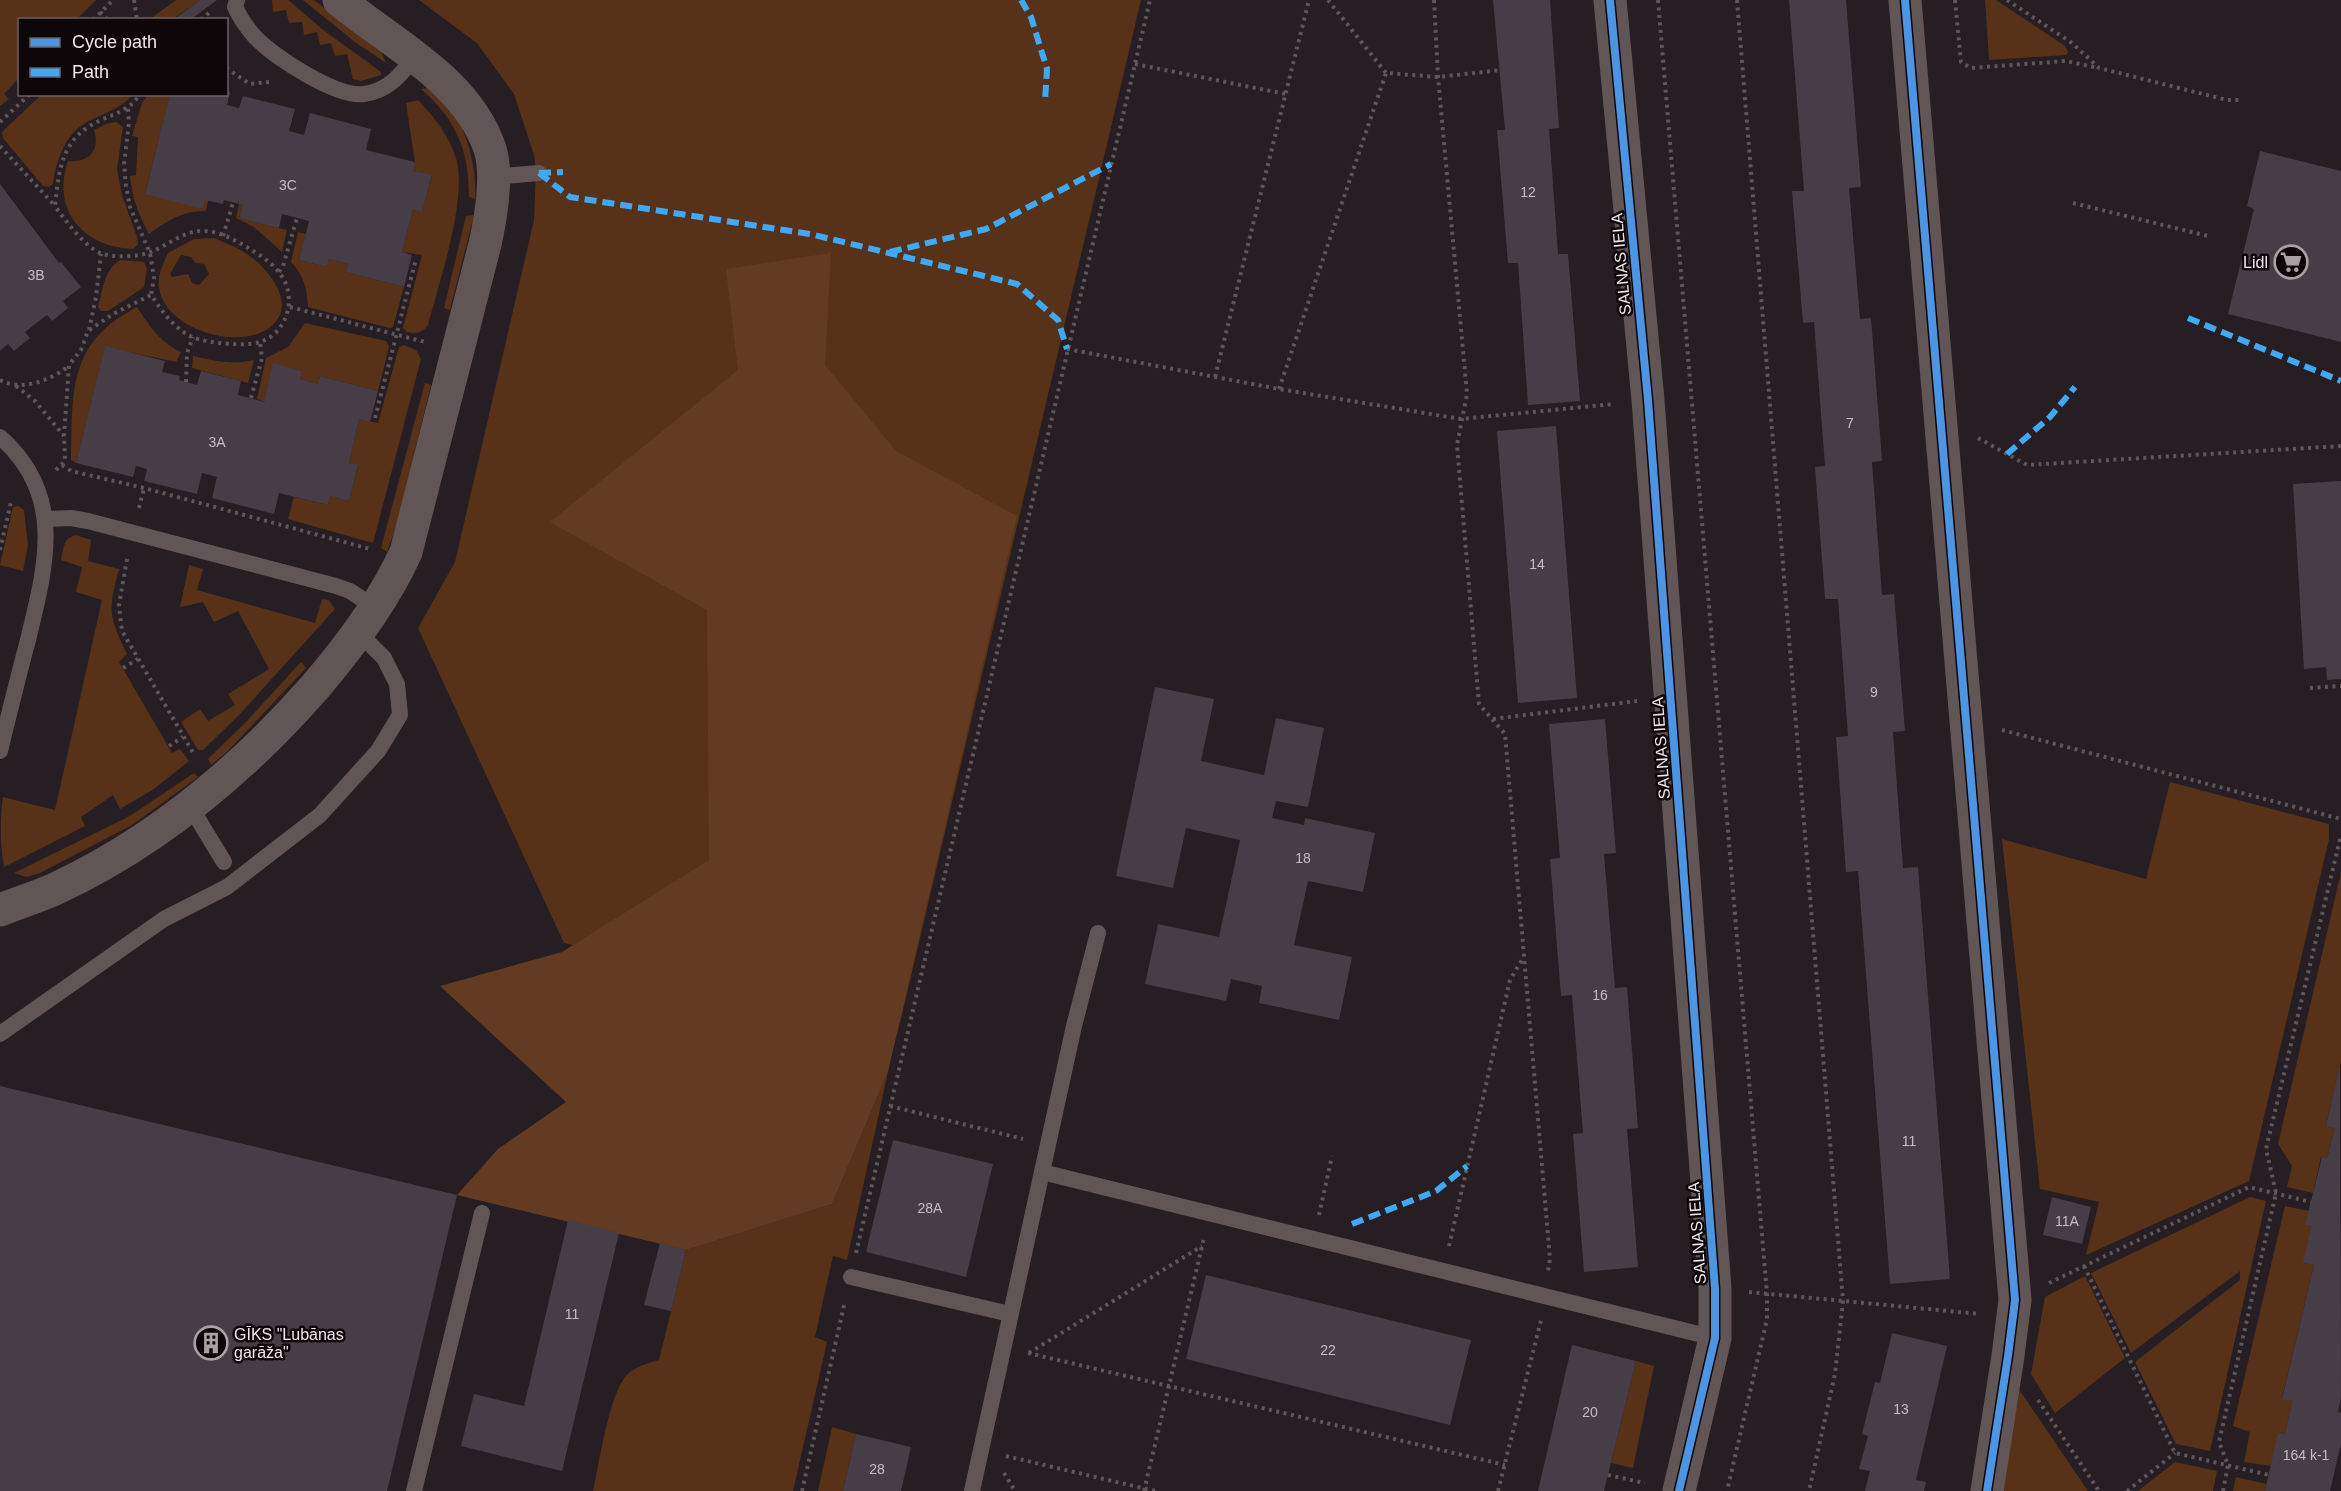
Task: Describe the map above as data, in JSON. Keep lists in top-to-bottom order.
{
  "streets": {
    "street": ["SALNAS IELA"]
  },
  "places": {
    "supermarket": ["Lidl"],
    "building": ["GĪKS \"Lubānas garāža\""]
  },
  "house_numbers": [
    "3C",
    "12",
    "3B",
    "7",
    "3A",
    "14",
    "9",
    "18",
    "16",
    "11",
    "28A",
    "11A",
    "11",
    "22",
    "13",
    "20",
    "164 k-1",
    "28"
  ],
  "legend": ["Cycle path", "Path"]
}
